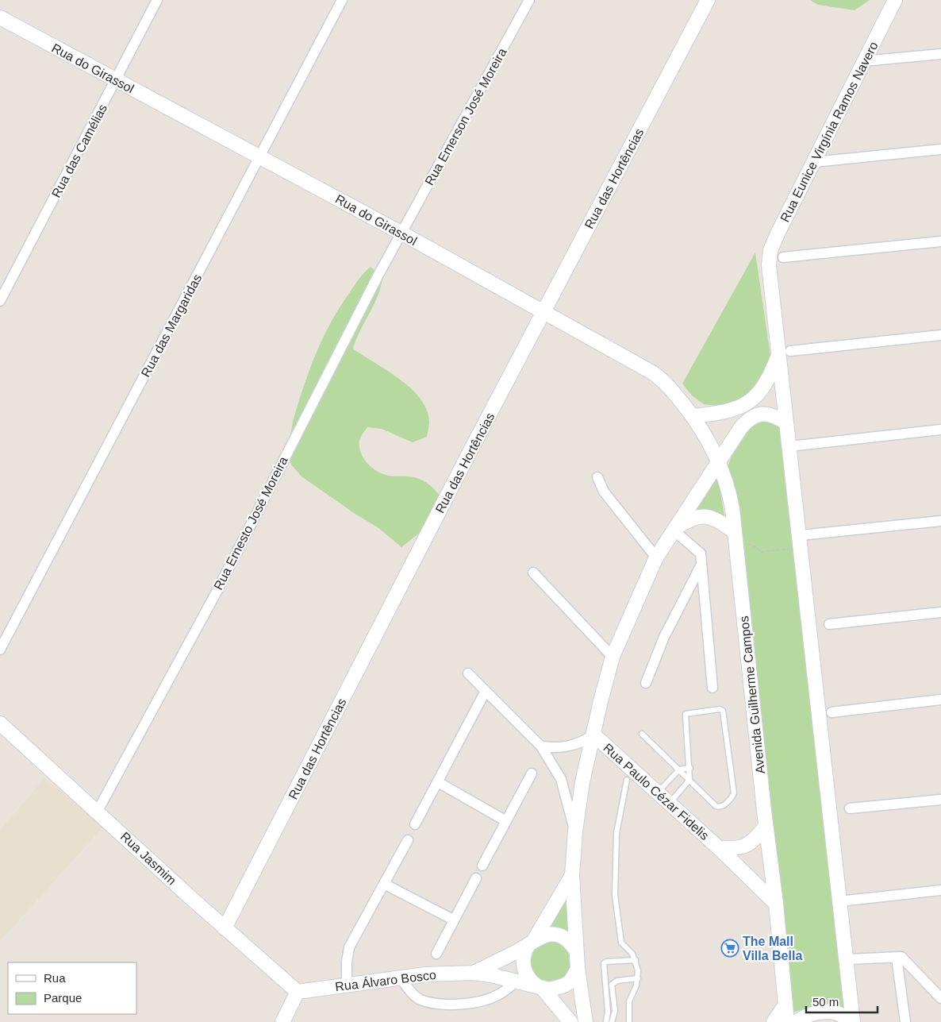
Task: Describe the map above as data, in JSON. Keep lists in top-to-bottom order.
{
  "streets": {
    "main road": [
      "Rua do Girassol",
      "Rua Eunice Virgínia Ramos Navero",
      "Rua das Hortências",
      "Avenida Guilherme Campos",
      "Rua Paulo Cézar Fidelis",
      "Rua Jasmim",
      "Rua Álvaro Bosco"
    ],
    "street": [
      "Rua Emerson José Moreira",
      "Rua das Camélias",
      "Rua das Margaridas",
      "Rua Ernesto José Moreira"
    ]
  },
  "crossings": [
    ["Rua do Girassol", "Rua Emerson José Moreira"],
    ["Rua do Girassol", "Rua das Camélias"],
    ["Rua do Girassol", "Rua das Hortências"],
    ["Rua do Girassol", "Rua das Margaridas"],
    ["Rua do Girassol", "Rua Ernesto José Moreira"],
    ["Rua do Girassol", "Avenida Guilherme Campos"],
    ["Rua Emerson José Moreira", "Rua Ernesto José Moreira"],
    ["Rua das Hortências", "Rua Jasmim"],
    ["Rua Ernesto José Moreira", "Rua Jasmim"],
    ["Avenida Guilherme Campos", "Rua Paulo Cézar Fidelis"],
    ["Rua Jasmim", "Rua Álvaro Bosco"]
  ],
  "places": {
    "supermarket": ["The Mall Villa Bella"]
  },
  "legend": ["Rua", "Parque"],
  "scale_bar": "50 m"
}
